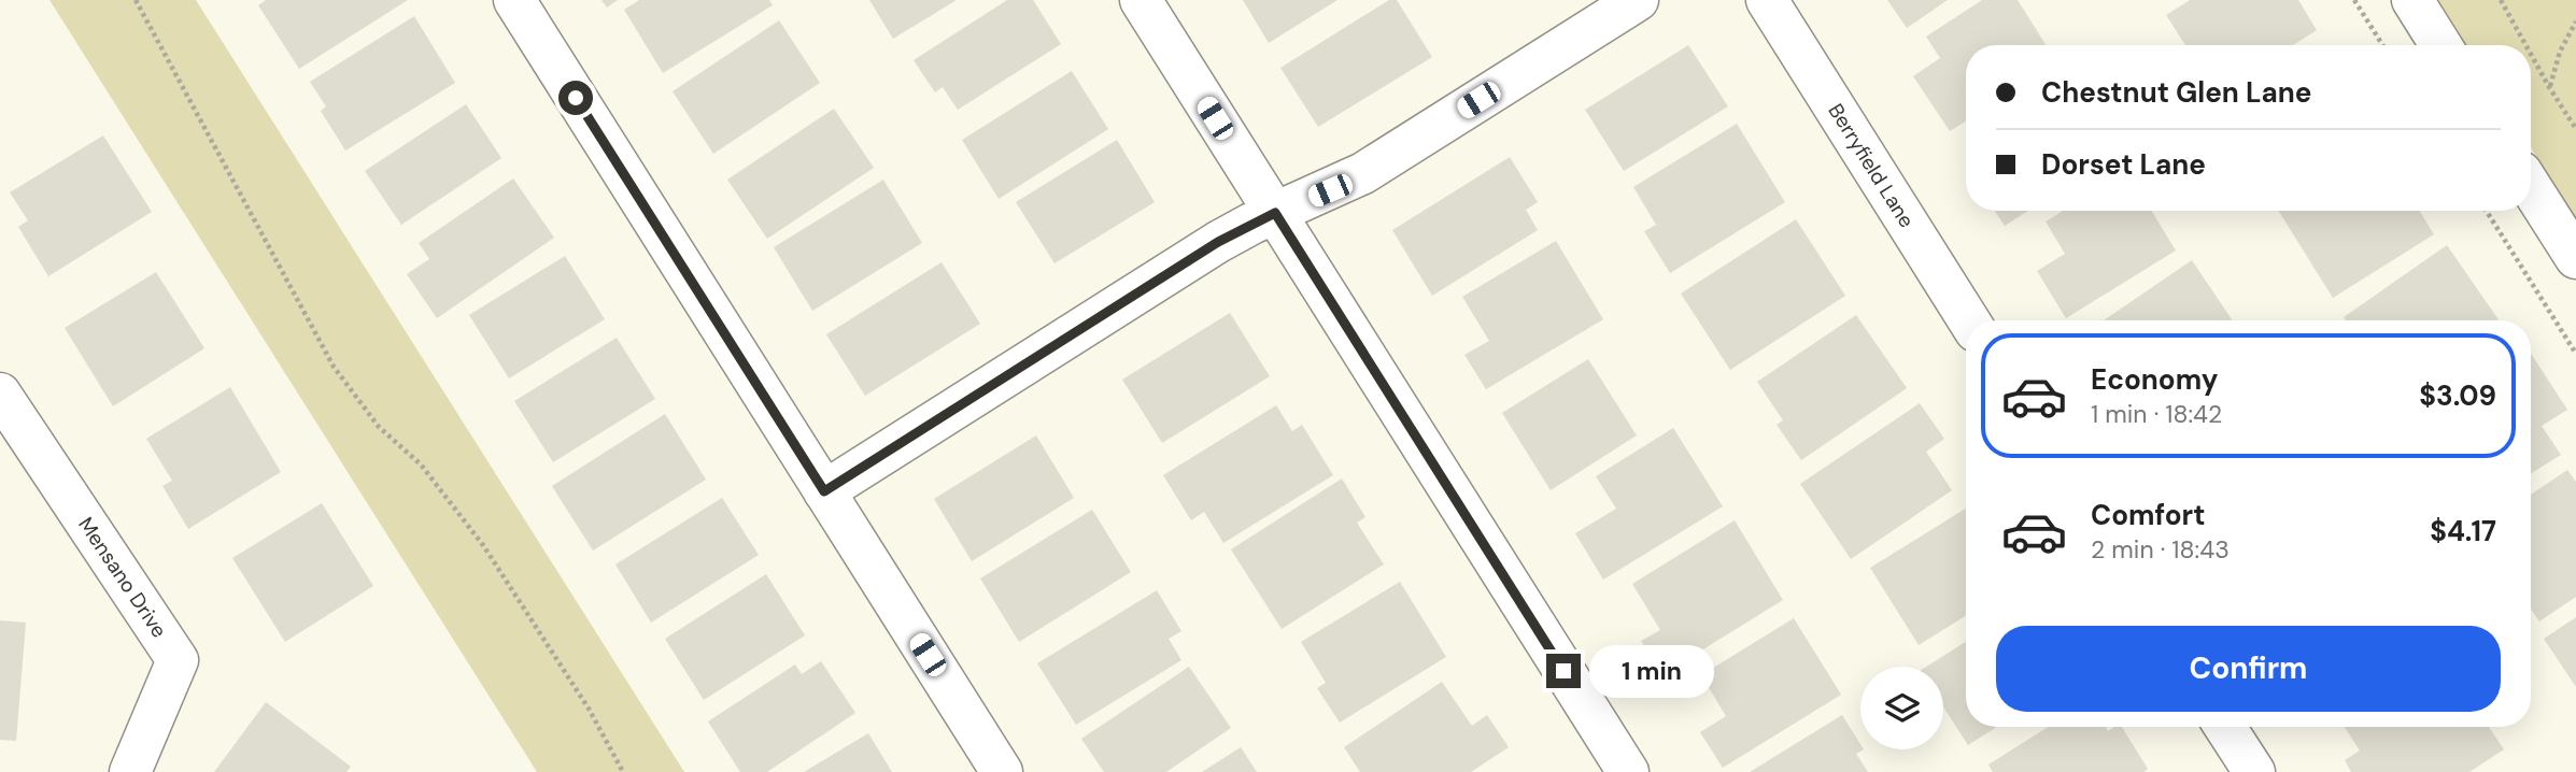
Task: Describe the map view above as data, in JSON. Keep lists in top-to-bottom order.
{
  "streets": {
    "street": ["Berryfield Lane", "Mensano Drive"]
  },
  "page": {
    "banner": ["Chestnut Glen Lane", "Dorset Lane"],
    "list": [
      {
        "name": "Economy",
        "note": "1 min · 18:42",
        "value": "$3.09"
      },
      {
        "name": "Comfort",
        "note": "2 min · 18:43",
        "value": "$4.17"
      }
    ],
    "buttons": "Confirm",
    "bubble": "1 min"
  }
}
